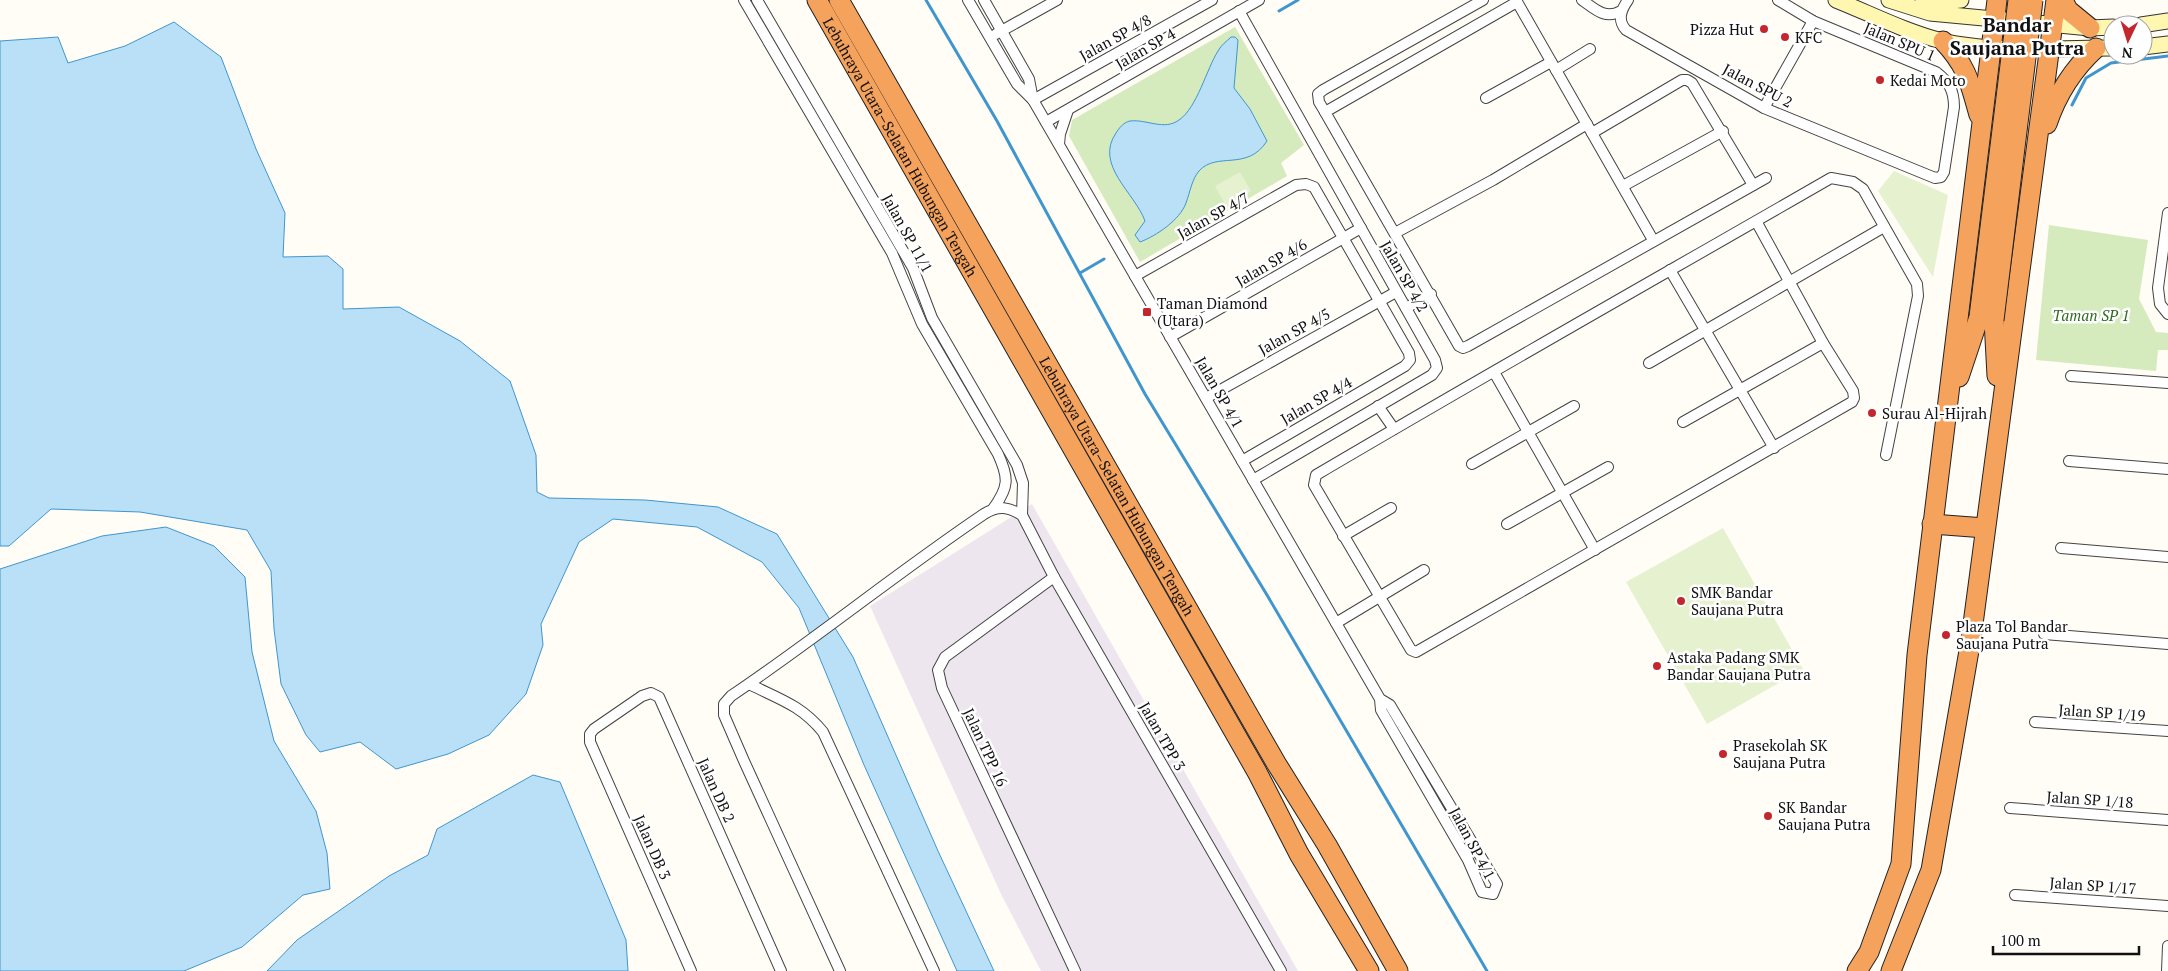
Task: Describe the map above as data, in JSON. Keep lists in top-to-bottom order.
{
  "streets": {
    "highway": ["Lebuhraya Utara–Selatan Hubungan Tengah"],
    "street": [
      "Jalan SP 4/8",
      "Jalan SPU 1",
      "Jalan SP 4",
      "Jalan SPU 2",
      "Jalan SP 4/7",
      "Jalan SP 11/1",
      "Jalan SP 4/6",
      "Jalan SP 4/2",
      "Jalan SP 4/5",
      "Jalan SP 4/1",
      "Jalan SP 4/4",
      "Jalan SP 1/19",
      "Jalan TPP 3",
      "Jalan TPP 16",
      "Jalan DB 2",
      "Jalan SP 1/18",
      "Jalan DB 3",
      "Jalan SP 1/17"
    ]
  },
  "crossings": [
    ["Jalan SP 4/8", "Jalan SP 4/1"],
    ["Jalan SPU 1", "Jalan SPU 2"],
    ["Jalan SP 4", "Jalan SP 4/2"],
    ["Jalan SP 4", "Jalan SP 4/1"],
    ["Jalan SP 4/7", "Jalan SP 4/6"],
    ["Jalan SP 4/7", "Jalan SP 4/1"],
    ["Jalan SP 11/1", "Jalan TPP 3"],
    ["Jalan SP 4/6", "Jalan SP 4/2"],
    ["Jalan SP 4/6", "Jalan SP 4/1"],
    ["Jalan SP 4/2", "Jalan SP 4/5"],
    ["Jalan SP 4/2", "Jalan SP 4/1"],
    ["Jalan SP 4/5", "Jalan SP 4/1"],
    ["Jalan SP 4/5", "Jalan SP 4/4"],
    ["Jalan SP 4/1", "Jalan SP 4/4"],
    ["Jalan TPP 3", "Jalan TPP 16"],
    ["Jalan DB 2", "Jalan DB 3"]
  ],
  "districts": ["Bandar Saujana Putra"],
  "parks": ["Taman SP 1"],
  "places": {
    "other": [
      "Pizza Hut",
      "KFC",
      "Kedai Moto",
      "Surau Al-Hijrah",
      "SMK Bandar Saujana Putra",
      "Plaza Tol Bandar Saujana Putra",
      "Astaka Padang SMK Bandar Saujana Putra",
      "Prasekolah SK Saujana Putra",
      "SK Bandar Saujana Putra"
    ],
    "transit": ["Taman Diamond (Utara)"]
  },
  "scale_bar": "100 m",
  "north": "bottom"
}
